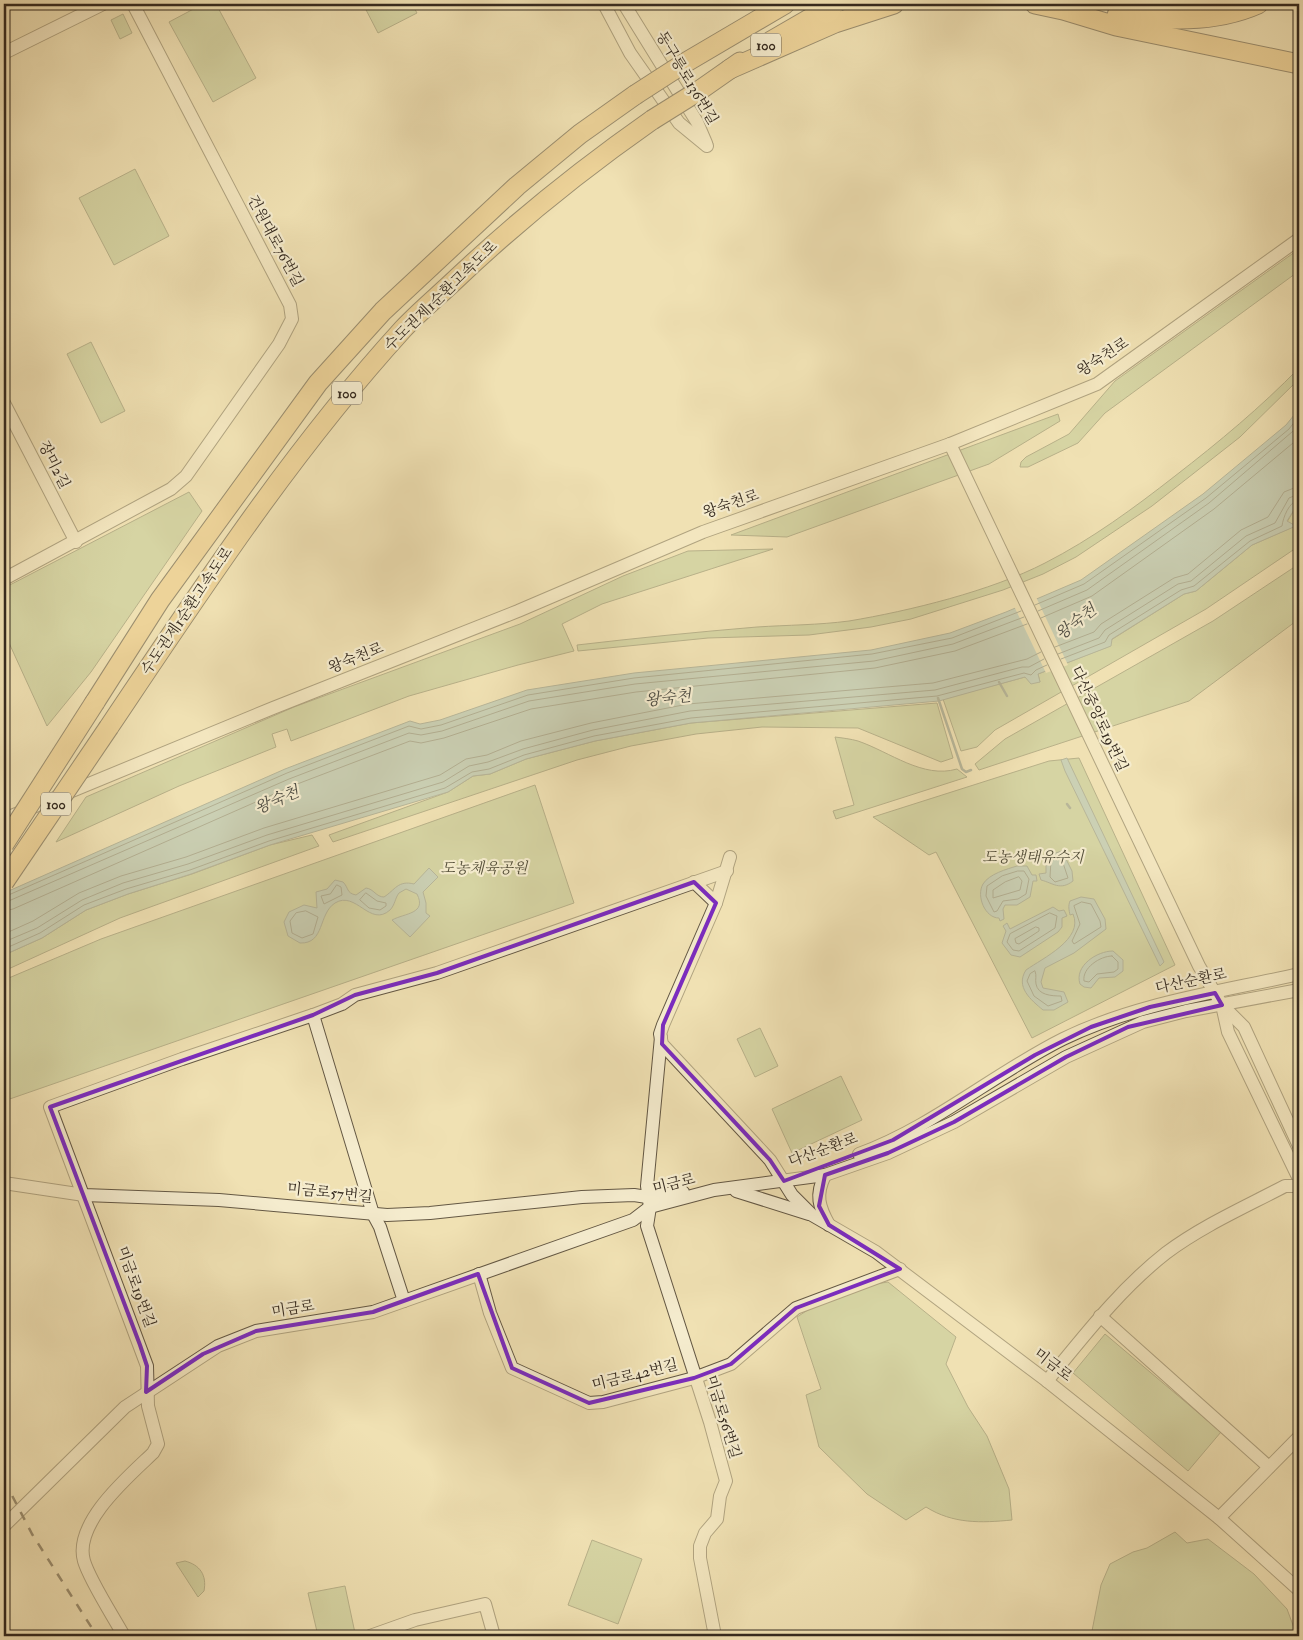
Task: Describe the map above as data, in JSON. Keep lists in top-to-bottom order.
{
  "streets": {
    "highway": ["100", "수도권제1순환고속도로"],
    "street": [
      "동구릉로136번길",
      "건원대로76번길",
      "왕숙천로",
      "장미2길",
      "다산중앙로19번길",
      "다산순환로",
      "미금로",
      "미금로57번길",
      "미금로19번길",
      "미금로42번길",
      "미금로56번길"
    ]
  },
  "crossings": [
    ["건원대로76번길", "장미2길"],
    ["왕숙천로", "다산중앙로19번길"],
    ["다산중앙로19번길", "다산순환로"],
    ["다산순환로", "미금로"],
    ["미금로", "미금로57번길"],
    ["미금로", "미금로19번길"],
    ["미금로", "미금로42번길"],
    ["미금로", "미금로56번길"],
    ["미금로57번길", "미금로19번길"],
    ["미금로57번길", "미금로56번길"],
    ["미금로42번길", "미금로56번길"]
  ],
  "water": ["왕숙천"],
  "parks": ["도농생태유수지", "도농체육공원"]
}
